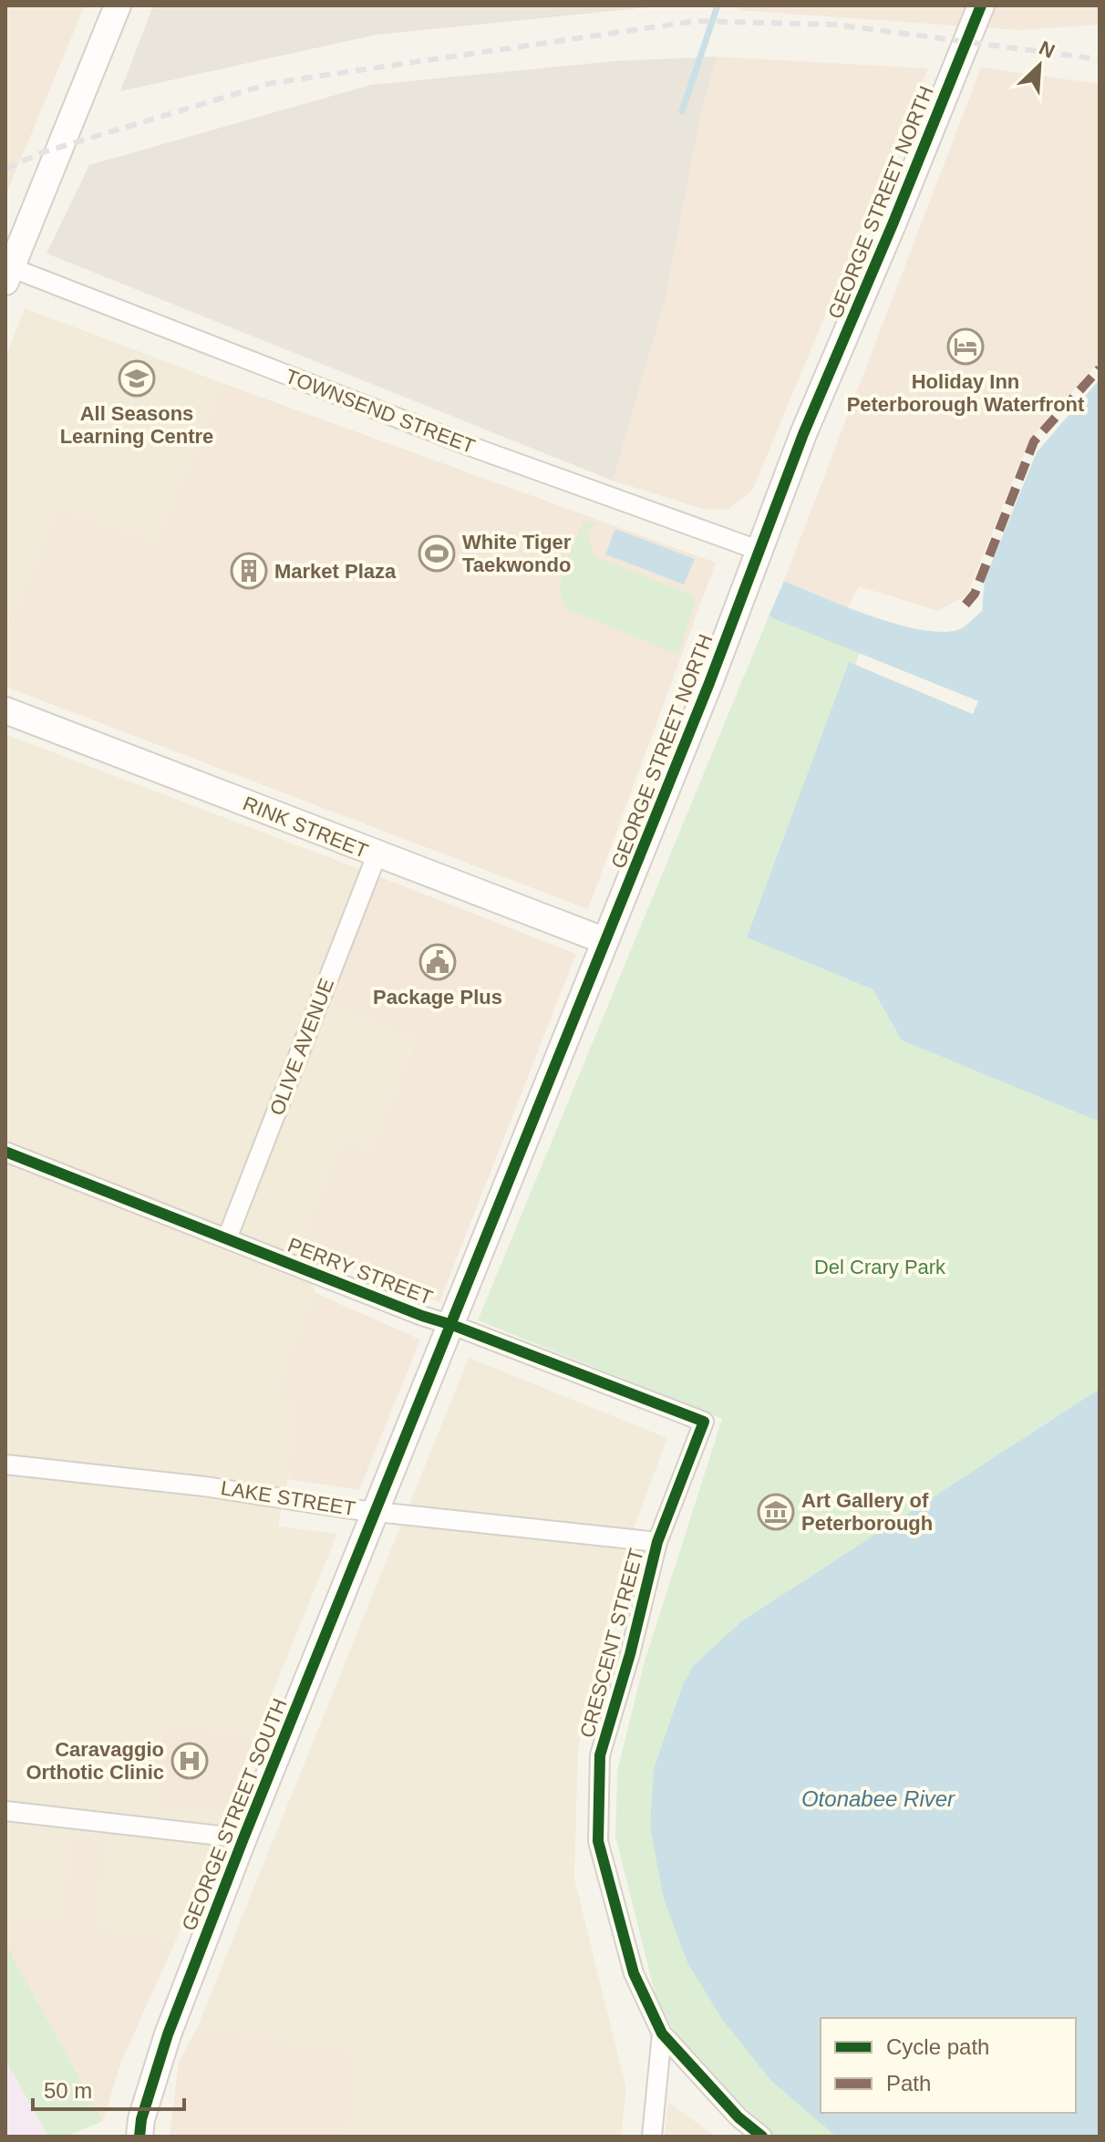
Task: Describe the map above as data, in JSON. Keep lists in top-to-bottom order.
{
  "streets": {
    "main road": ["GEORGE STREET NORTH", "RINK STREET", "GEORGE STREET SOUTH"],
    "street": [
      "TOWNSEND STREET",
      "OLIVE AVENUE",
      "PERRY STREET",
      "LAKE STREET",
      "CRESCENT STREET"
    ]
  },
  "crossings": [
    ["GEORGE STREET NORTH", "TOWNSEND STREET"],
    ["GEORGE STREET NORTH", "RINK STREET"],
    ["GEORGE STREET NORTH", "PERRY STREET"],
    ["GEORGE STREET NORTH", "LAKE STREET"],
    ["GEORGE STREET NORTH", "GEORGE STREET SOUTH"],
    ["RINK STREET", "OLIVE AVENUE"],
    ["OLIVE AVENUE", "PERRY STREET"],
    ["PERRY STREET", "CRESCENT STREET"],
    ["LAKE STREET", "CRESCENT STREET"],
    ["LAKE STREET", "GEORGE STREET SOUTH"]
  ],
  "water": ["Otonabee River"],
  "parks": ["Del Crary Park"],
  "places": {
    "hotel": ["Holiday Inn Peterborough Waterfront"],
    "school or university": ["All Seasons Learning Centre"],
    "sports": ["White Tiger Taekwondo"],
    "building": ["Market Plaza"],
    "public building": ["Package Plus"],
    "museum": ["Art Gallery of Peterborough"],
    "hospital": ["Caravaggio Orthotic Clinic"]
  },
  "legend": ["Cycle path", "Path"],
  "scale_bar": "50 m",
  "north": "top right"
}
